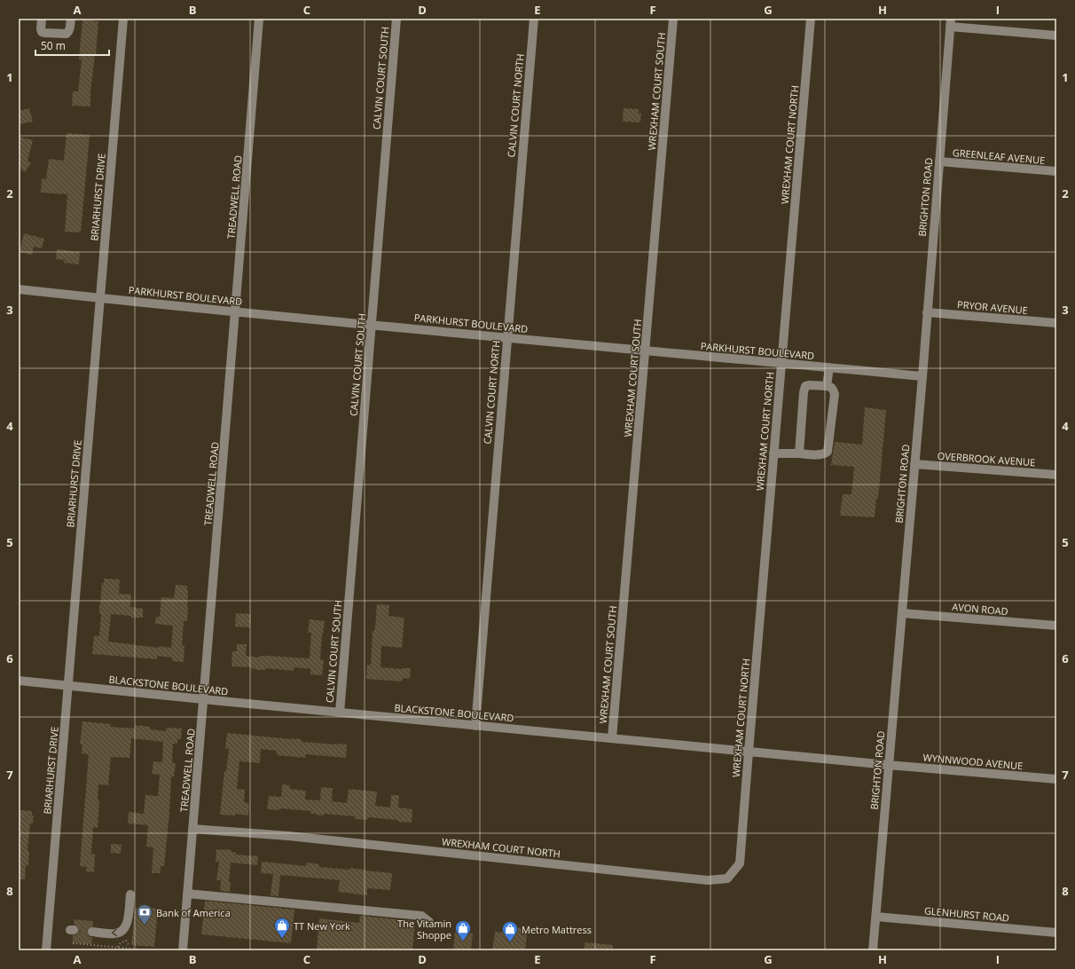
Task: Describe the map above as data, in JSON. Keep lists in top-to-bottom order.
{
  "streets": {
    "street": [
      "CALVIN COURT SOUTH",
      "WREXHAM COURT SOUTH",
      "CALVIN COURT NORTH",
      "WREXHAM COURT NORTH",
      "GREENLEAF AVENUE",
      "BRIARHURST DRIVE",
      "TREADWELL ROAD",
      "BRIGHTON ROAD",
      "PARKHURST BOULEVARD",
      "PRYOR AVENUE",
      "OVERBROOK AVENUE",
      "AVON ROAD",
      "BLACKSTONE BOULEVARD",
      "WYNNWOOD AVENUE",
      "GLENHURST ROAD"
    ]
  },
  "crossings": [
    ["CALVIN COURT SOUTH", "PARKHURST BOULEVARD"],
    ["CALVIN COURT SOUTH", "BLACKSTONE BOULEVARD"],
    ["WREXHAM COURT SOUTH", "PARKHURST BOULEVARD"],
    ["WREXHAM COURT SOUTH", "BLACKSTONE BOULEVARD"],
    ["CALVIN COURT NORTH", "PARKHURST BOULEVARD"],
    ["CALVIN COURT NORTH", "BLACKSTONE BOULEVARD"],
    ["WREXHAM COURT NORTH", "TREADWELL ROAD"],
    ["WREXHAM COURT NORTH", "PARKHURST BOULEVARD"],
    ["WREXHAM COURT NORTH", "BLACKSTONE BOULEVARD"],
    ["GREENLEAF AVENUE", "BRIGHTON ROAD"],
    ["BRIARHURST DRIVE", "PARKHURST BOULEVARD"],
    ["BRIARHURST DRIVE", "BLACKSTONE BOULEVARD"],
    ["TREADWELL ROAD", "PARKHURST BOULEVARD"],
    ["TREADWELL ROAD", "BLACKSTONE BOULEVARD"],
    ["BRIGHTON ROAD", "PARKHURST BOULEVARD"],
    ["BRIGHTON ROAD", "PRYOR AVENUE"],
    ["BRIGHTON ROAD", "OVERBROOK AVENUE"],
    ["BRIGHTON ROAD", "AVON ROAD"],
    ["BRIGHTON ROAD", "BLACKSTONE BOULEVARD"],
    ["BRIGHTON ROAD", "WYNNWOOD AVENUE"],
    ["BRIGHTON ROAD", "GLENHURST ROAD"],
    ["BLACKSTONE BOULEVARD", "WYNNWOOD AVENUE"]
  ],
  "places": {
    "bank": ["Bank of America"],
    "shop": ["TT New York", "The Vitamin Shoppe", "Metro Mattress"]
  },
  "scale_bar": "50 m",
  "grid": {
    "columns": [
      "A",
      "B",
      "C",
      "D",
      "E",
      "F",
      "G",
      "H",
      "I"
    ],
    "rows": [
      "1",
      "2",
      "3",
      "4",
      "5",
      "6",
      "7",
      "8"
    ]
  }
}
